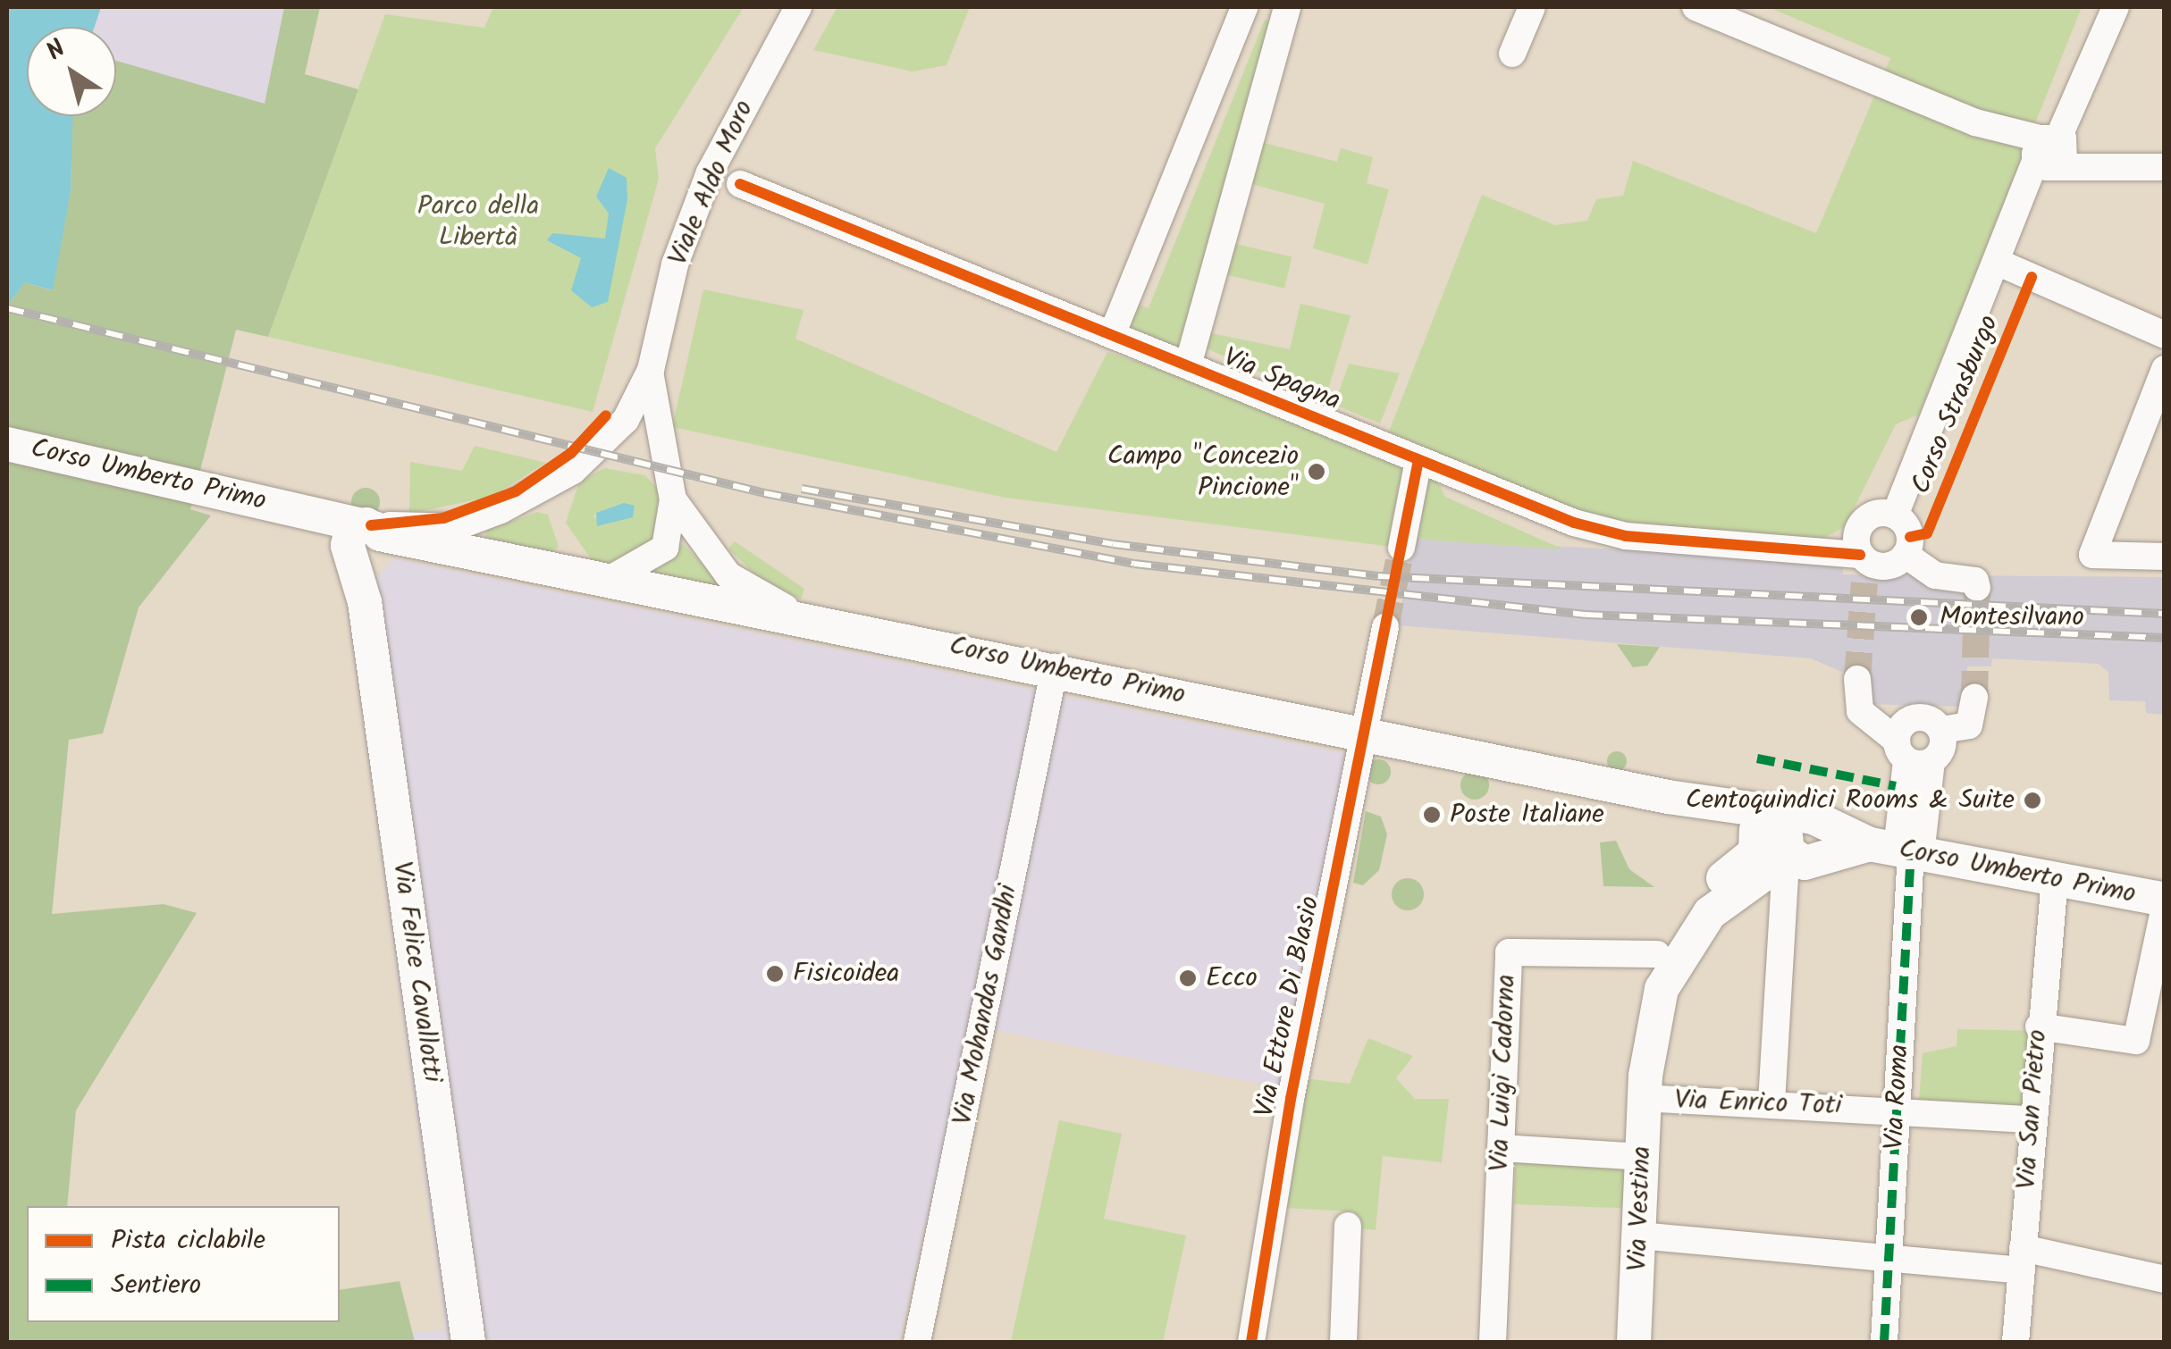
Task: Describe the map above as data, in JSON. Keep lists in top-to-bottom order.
{
  "streets": {
    "main road": ["Corso Umberto Primo", "Via Felice Cavallotti", "Via Vestina"],
    "street": [
      "Viale Aldo Moro",
      "Via Spagna",
      "Corso Strasburgo",
      "Via Mohandas Gandhi",
      "Via Ettore Di Blasio",
      "Via Luigi Cadorna",
      "Via Roma",
      "Via Enrico Toti",
      "Via San Pietro"
    ]
  },
  "crossings": [
    ["Viale Aldo Moro", "Corso Umberto Primo"],
    ["Viale Aldo Moro", "Via Felice Cavallotti"],
    ["Via Spagna", "Corso Strasburgo"],
    ["Corso Umberto Primo", "Via Felice Cavallotti"],
    ["Corso Umberto Primo", "Via Mohandas Gandhi"],
    ["Corso Umberto Primo", "Via Ettore Di Blasio"],
    ["Corso Umberto Primo", "Via Roma"],
    ["Corso Umberto Primo", "Via San Pietro"],
    ["Corso Umberto Primo", "Via Vestina"],
    ["Via Luigi Cadorna", "Via Vestina"],
    ["Via Roma", "Via Enrico Toti"],
    ["Via Enrico Toti", "Via San Pietro"],
    ["Via Enrico Toti", "Via Vestina"]
  ],
  "parks": ["Parco della Libertà"],
  "places": [
    "Campo \"Concezio Pincione\"",
    "Montesilvano",
    "Centoquindici Rooms & Suite",
    "Poste Italiane",
    "Fisicoidea",
    "Ecco"
  ],
  "legend": ["Pista ciclabile", "Sentiero"],
  "north": "top left"
}
